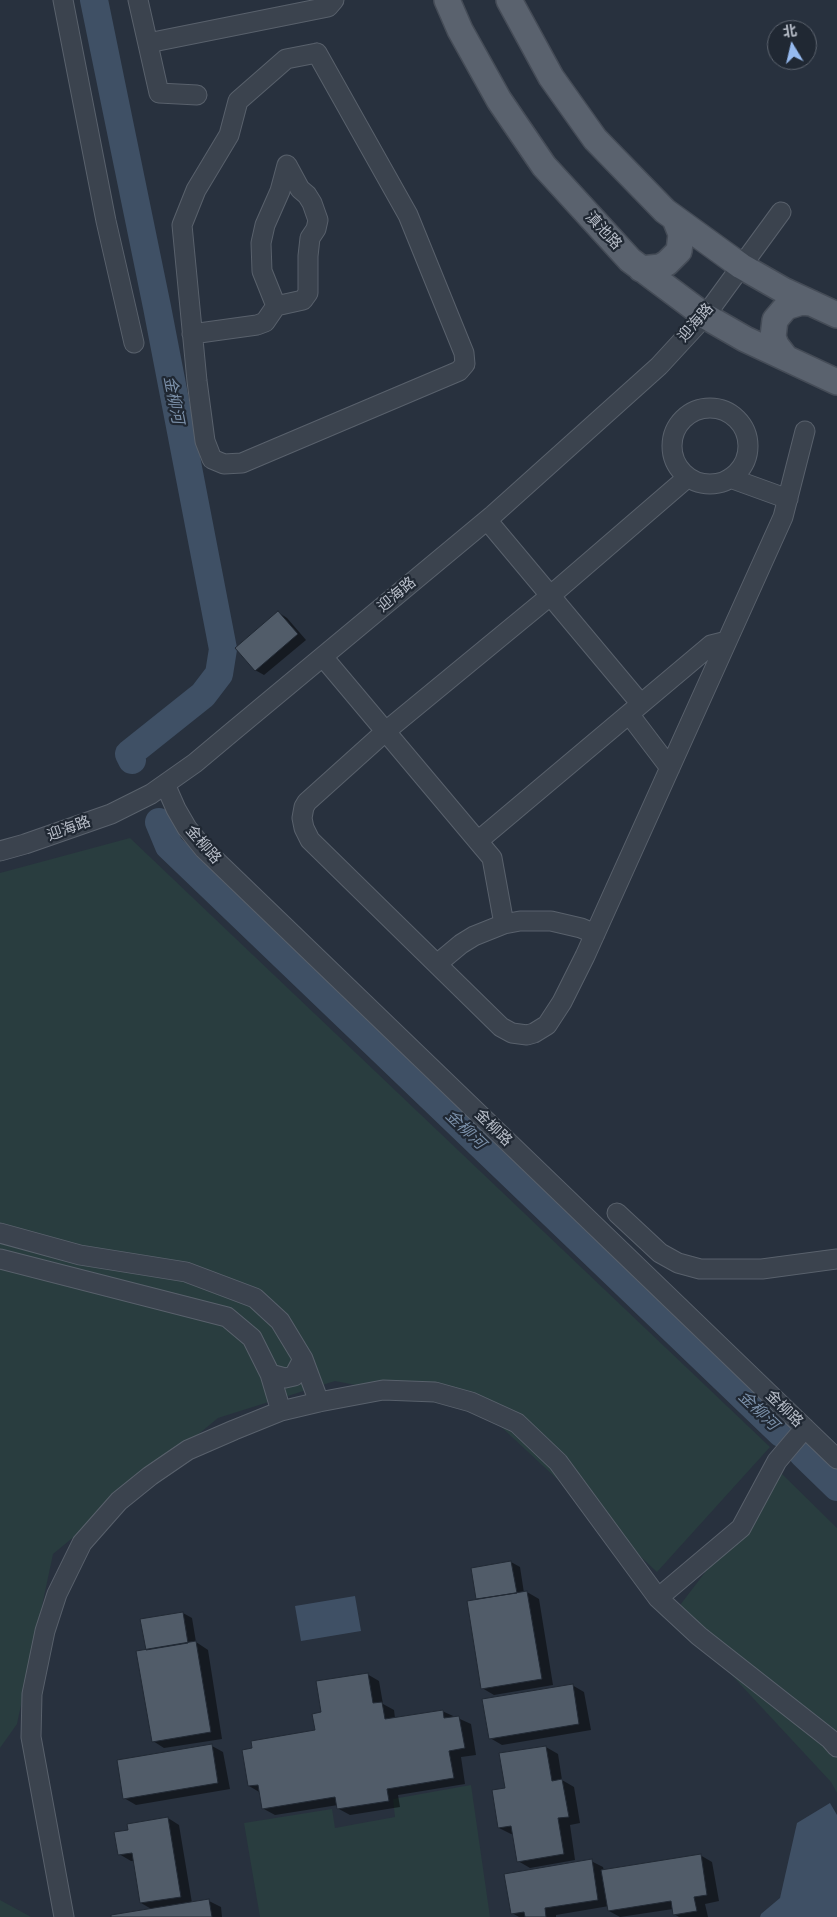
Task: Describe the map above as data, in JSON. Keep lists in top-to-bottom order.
{
  "streets": {
    "main road": ["滇池路"],
    "street": ["迎海路", "金柳路"]
  },
  "crossings": [
    ["滇池路", "迎海路"],
    ["迎海路", "金柳路"]
  ],
  "water": ["金柳河"],
  "north": "top"
}
